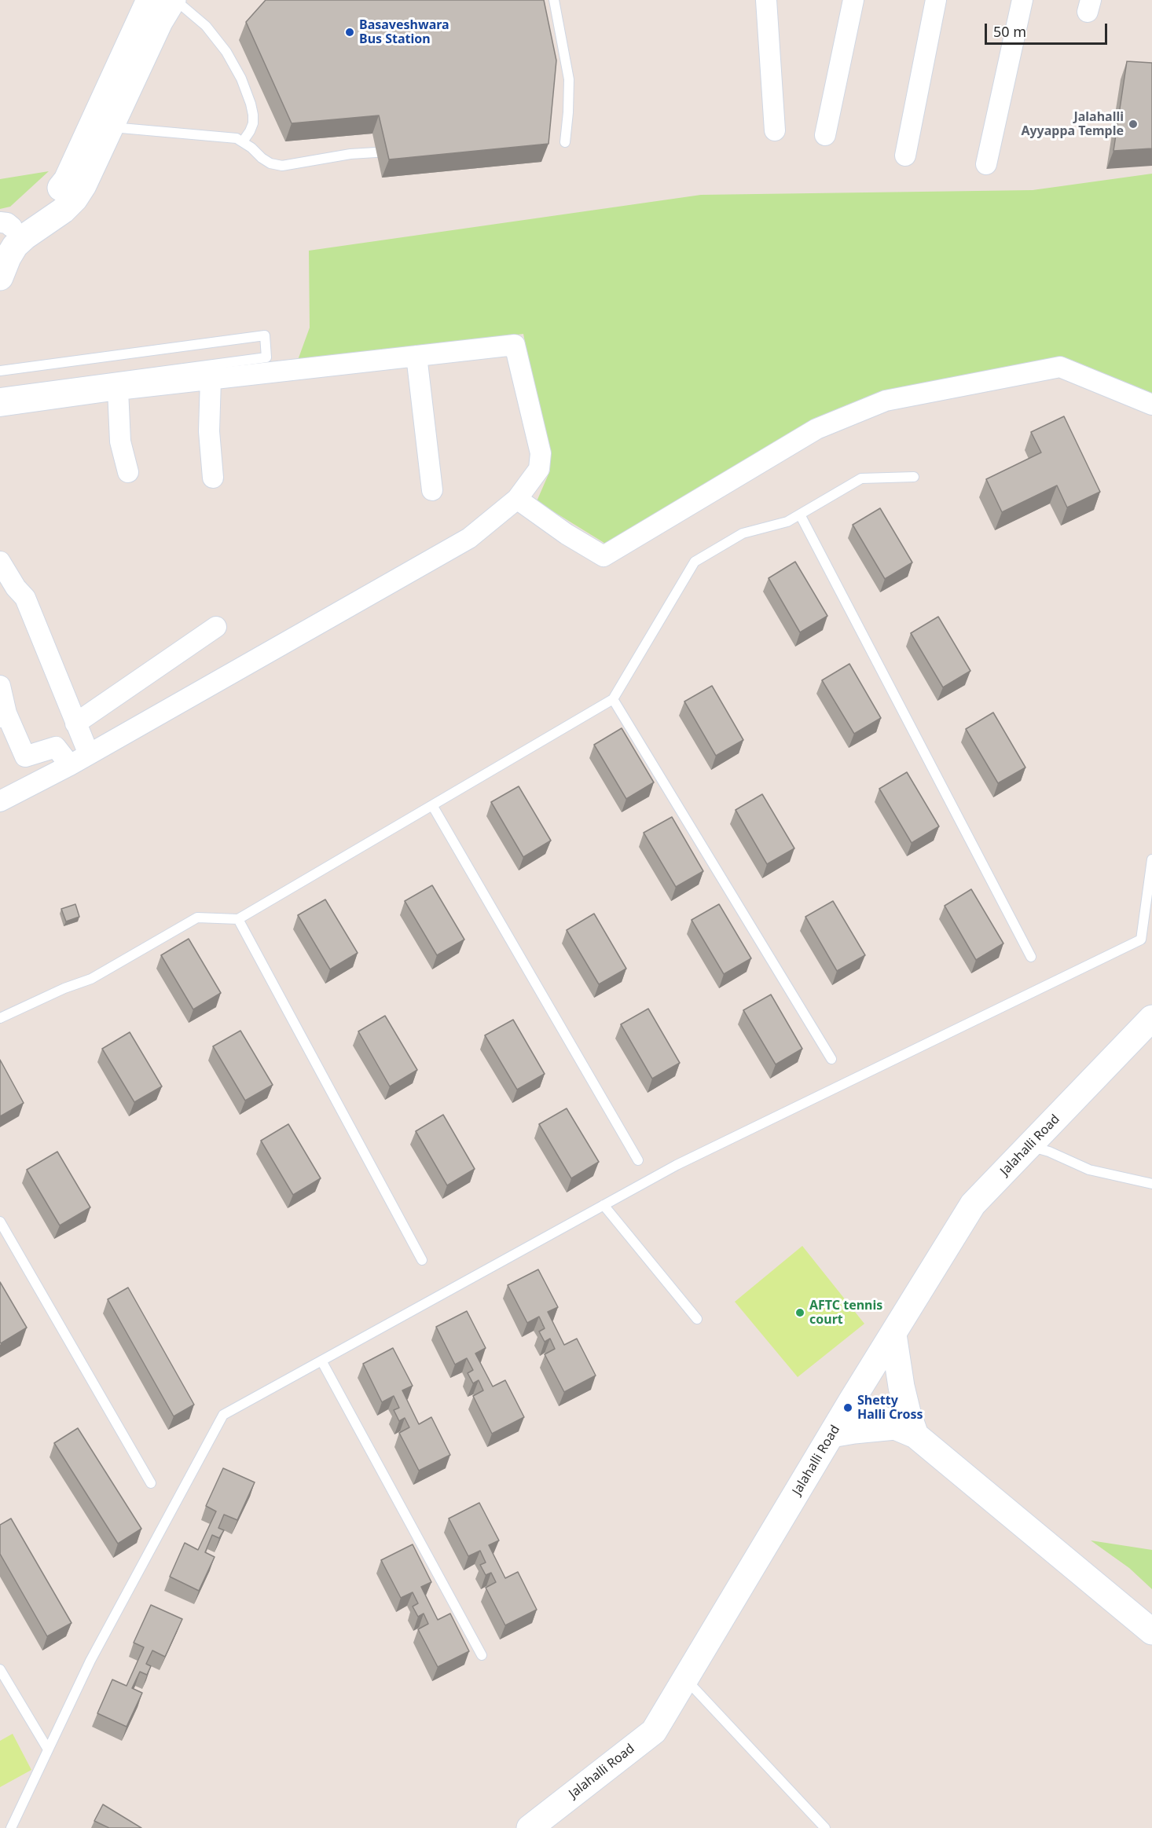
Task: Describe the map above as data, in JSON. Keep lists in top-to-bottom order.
{
  "streets": {
    "main road": ["Jalahalli Road"]
  },
  "places": [
    "Basaveshwara Bus Station",
    "Jalahalli Ayyappa Temple",
    "AFTC tennis court",
    "Shetty Halli Cross"
  ],
  "scale_bar": "50 m"
}
